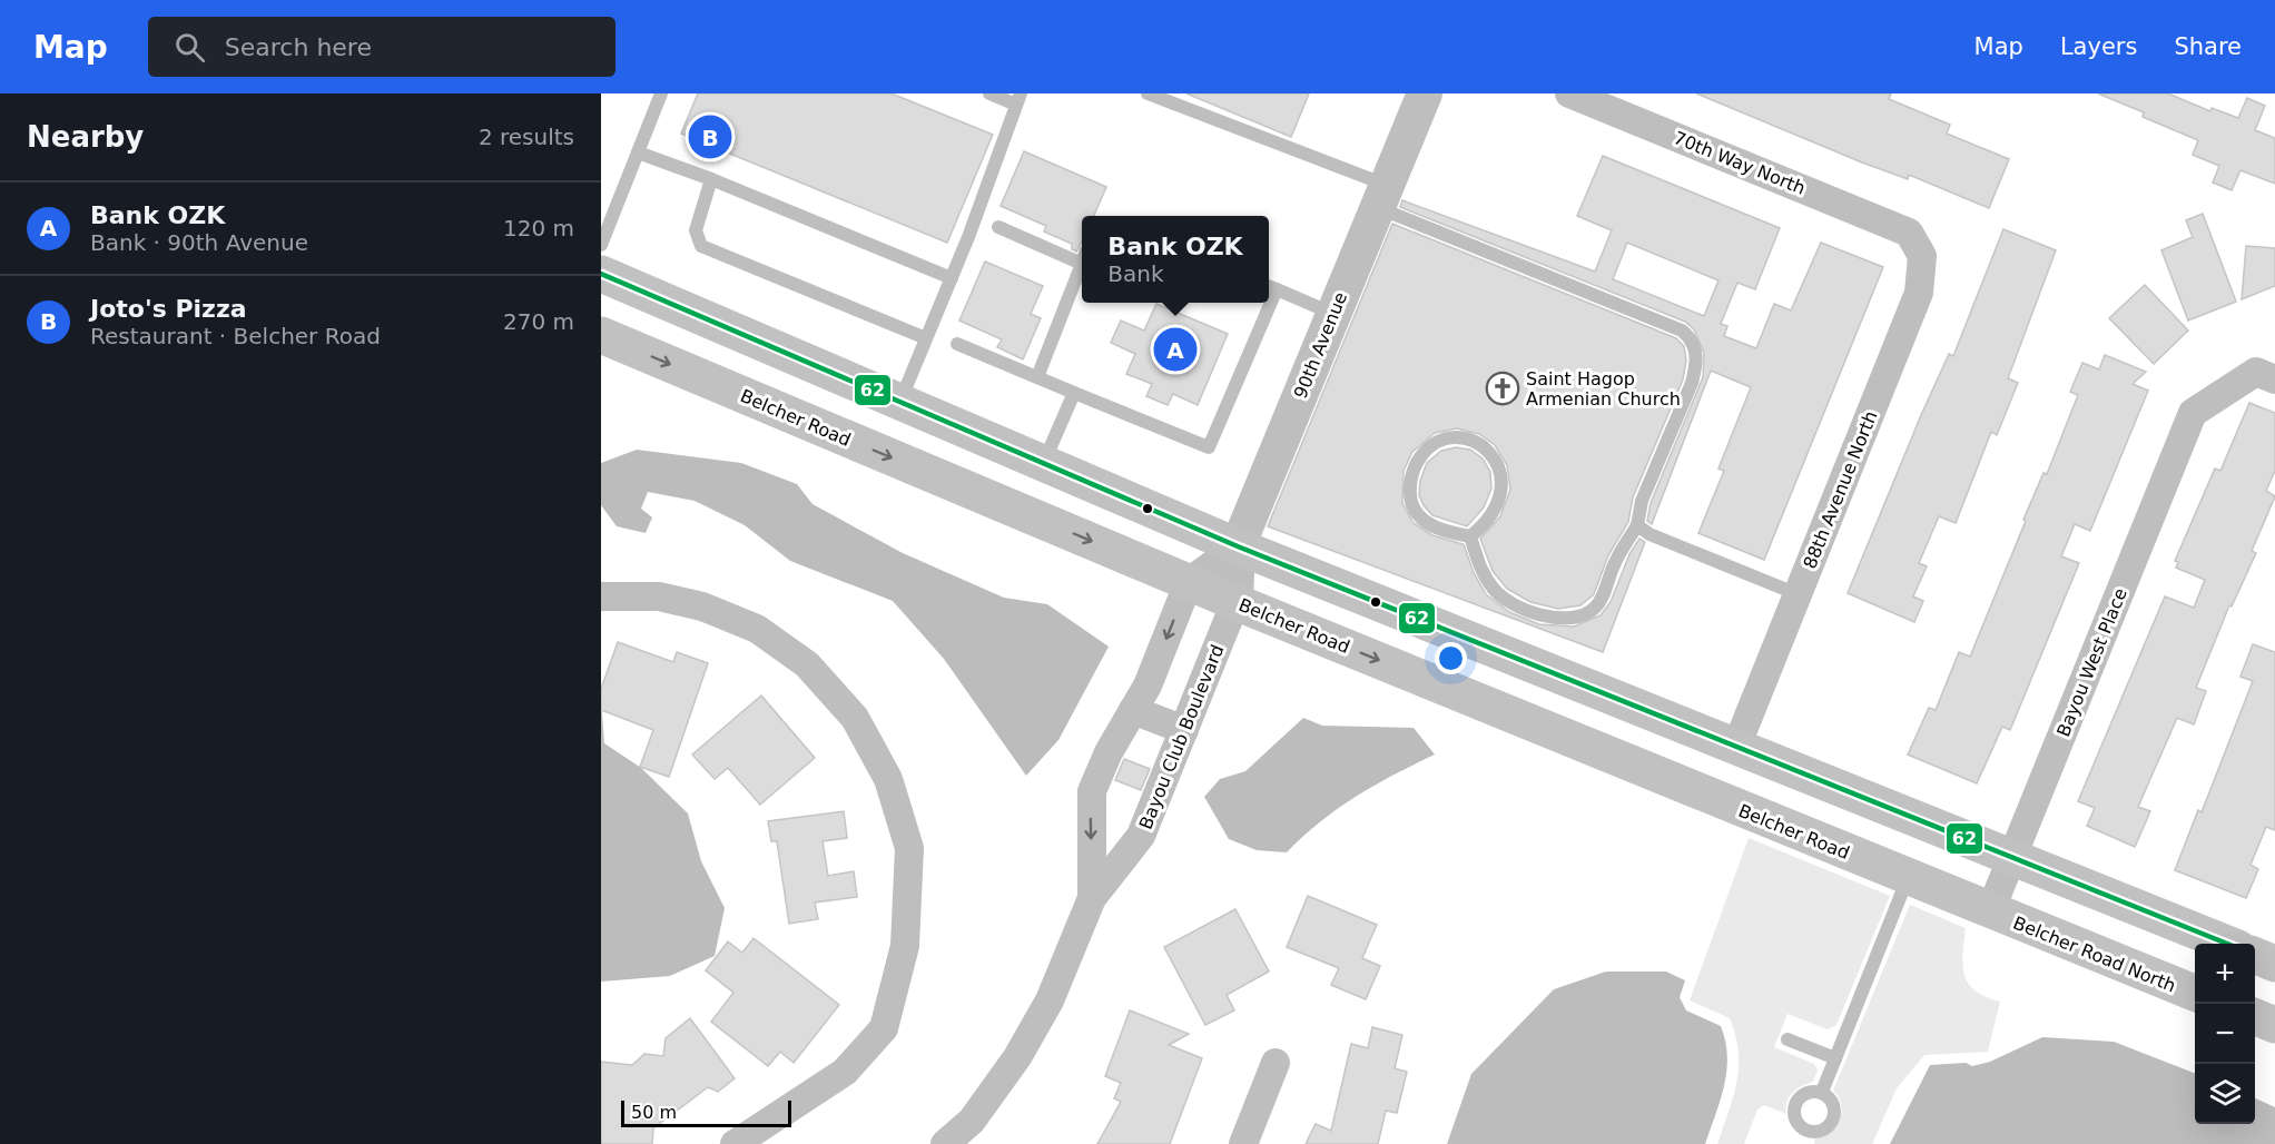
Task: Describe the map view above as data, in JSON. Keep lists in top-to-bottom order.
{
  "streets": {
    "main road": ["Belcher Road", "Belcher Road North"],
    "street": [
      "70th Way North",
      "90th Avenue",
      "88th Avenue North",
      "Bayou West Place",
      "Bayou Club Boulevard"
    ]
  },
  "crossings": [
    ["70th Way North", "88th Avenue North"],
    ["90th Avenue", "Belcher Road"],
    ["90th Avenue", "Bayou Club Boulevard"],
    ["Belcher Road", "Bayou West Place"],
    ["Belcher Road", "Bayou Club Boulevard"],
    ["Belcher Road", "Belcher Road North"],
    ["Bayou West Place", "Belcher Road North"]
  ],
  "places": {
    "church": ["Saint Hagop Armenian Church"]
  },
  "lines": ["transit line 62"],
  "scale_bar": "50 m",
  "page": {
    "header": "Map",
    "search": "Search here",
    "nav": ["Map", "Layers", "Share"],
    "heading": ["Nearby", "2 results"],
    "pins": ["B", "A"],
    "list": [
      {
        "mark": "A",
        "name": "Bank OZK",
        "note": "Bank · 90th Avenue",
        "value": "120 m"
      },
      {
        "mark": "B",
        "name": "Joto's Pizza",
        "note": "Restaurant · Belcher Road",
        "value": "270 m"
      }
    ],
    "popup": ["Bank OZK", "Bank"],
    "map_buttons": ["+", "−"],
    "scale": "50 m"
  }
}
